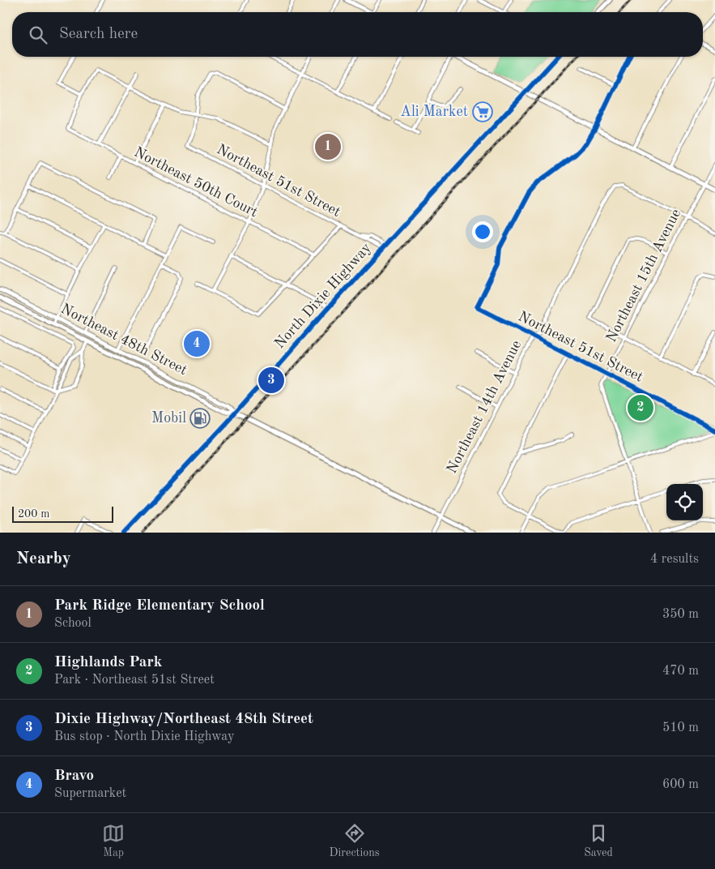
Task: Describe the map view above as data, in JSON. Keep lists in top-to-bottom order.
{
  "streets": {
    "main road": ["North Dixie Highway", "Northeast 48th Street"],
    "street": [
      "Northeast 51st Street",
      "Northeast 50th Court",
      "Northeast 15th Avenue",
      "Northeast 14th Avenue"
    ]
  },
  "crossings": [
    ["Northeast 51st Street", "Northeast 15th Avenue"],
    ["Northeast 51st Street", "North Dixie Highway"],
    ["Northeast 51st Street", "Northeast 14th Avenue"],
    ["Northeast 15th Avenue", "Northeast 14th Avenue"],
    ["North Dixie Highway", "Northeast 48th Street"],
    ["Northeast 48th Street", "Northeast 14th Avenue"]
  ],
  "places": {
    "supermarket": ["Ali Market"],
    "fuel station": ["Mobil"]
  },
  "scale_bar": "200 m",
  "page": {
    "search": "Search here",
    "pins": [
      "1",
      "4",
      "3",
      "2"
    ],
    "scale": "200 m",
    "heading": ["Nearby", "4 results"],
    "list": [
      {
        "mark": "1",
        "name": "Park Ridge Elementary School",
        "note": "School",
        "value": "350 m"
      },
      {
        "mark": "2",
        "name": "Highlands Park",
        "note": "Park · Northeast 51st Street",
        "value": "470 m"
      },
      {
        "mark": "3",
        "name": "Dixie Highway/Northeast 48th Street",
        "note": "Bus stop · North Dixie Highway",
        "value": "510 m"
      },
      {
        "mark": "4",
        "name": "Bravo",
        "note": "Supermarket",
        "value": "600 m"
      }
    ],
    "nav": ["Map", "Directions", "Saved"]
  }
}
